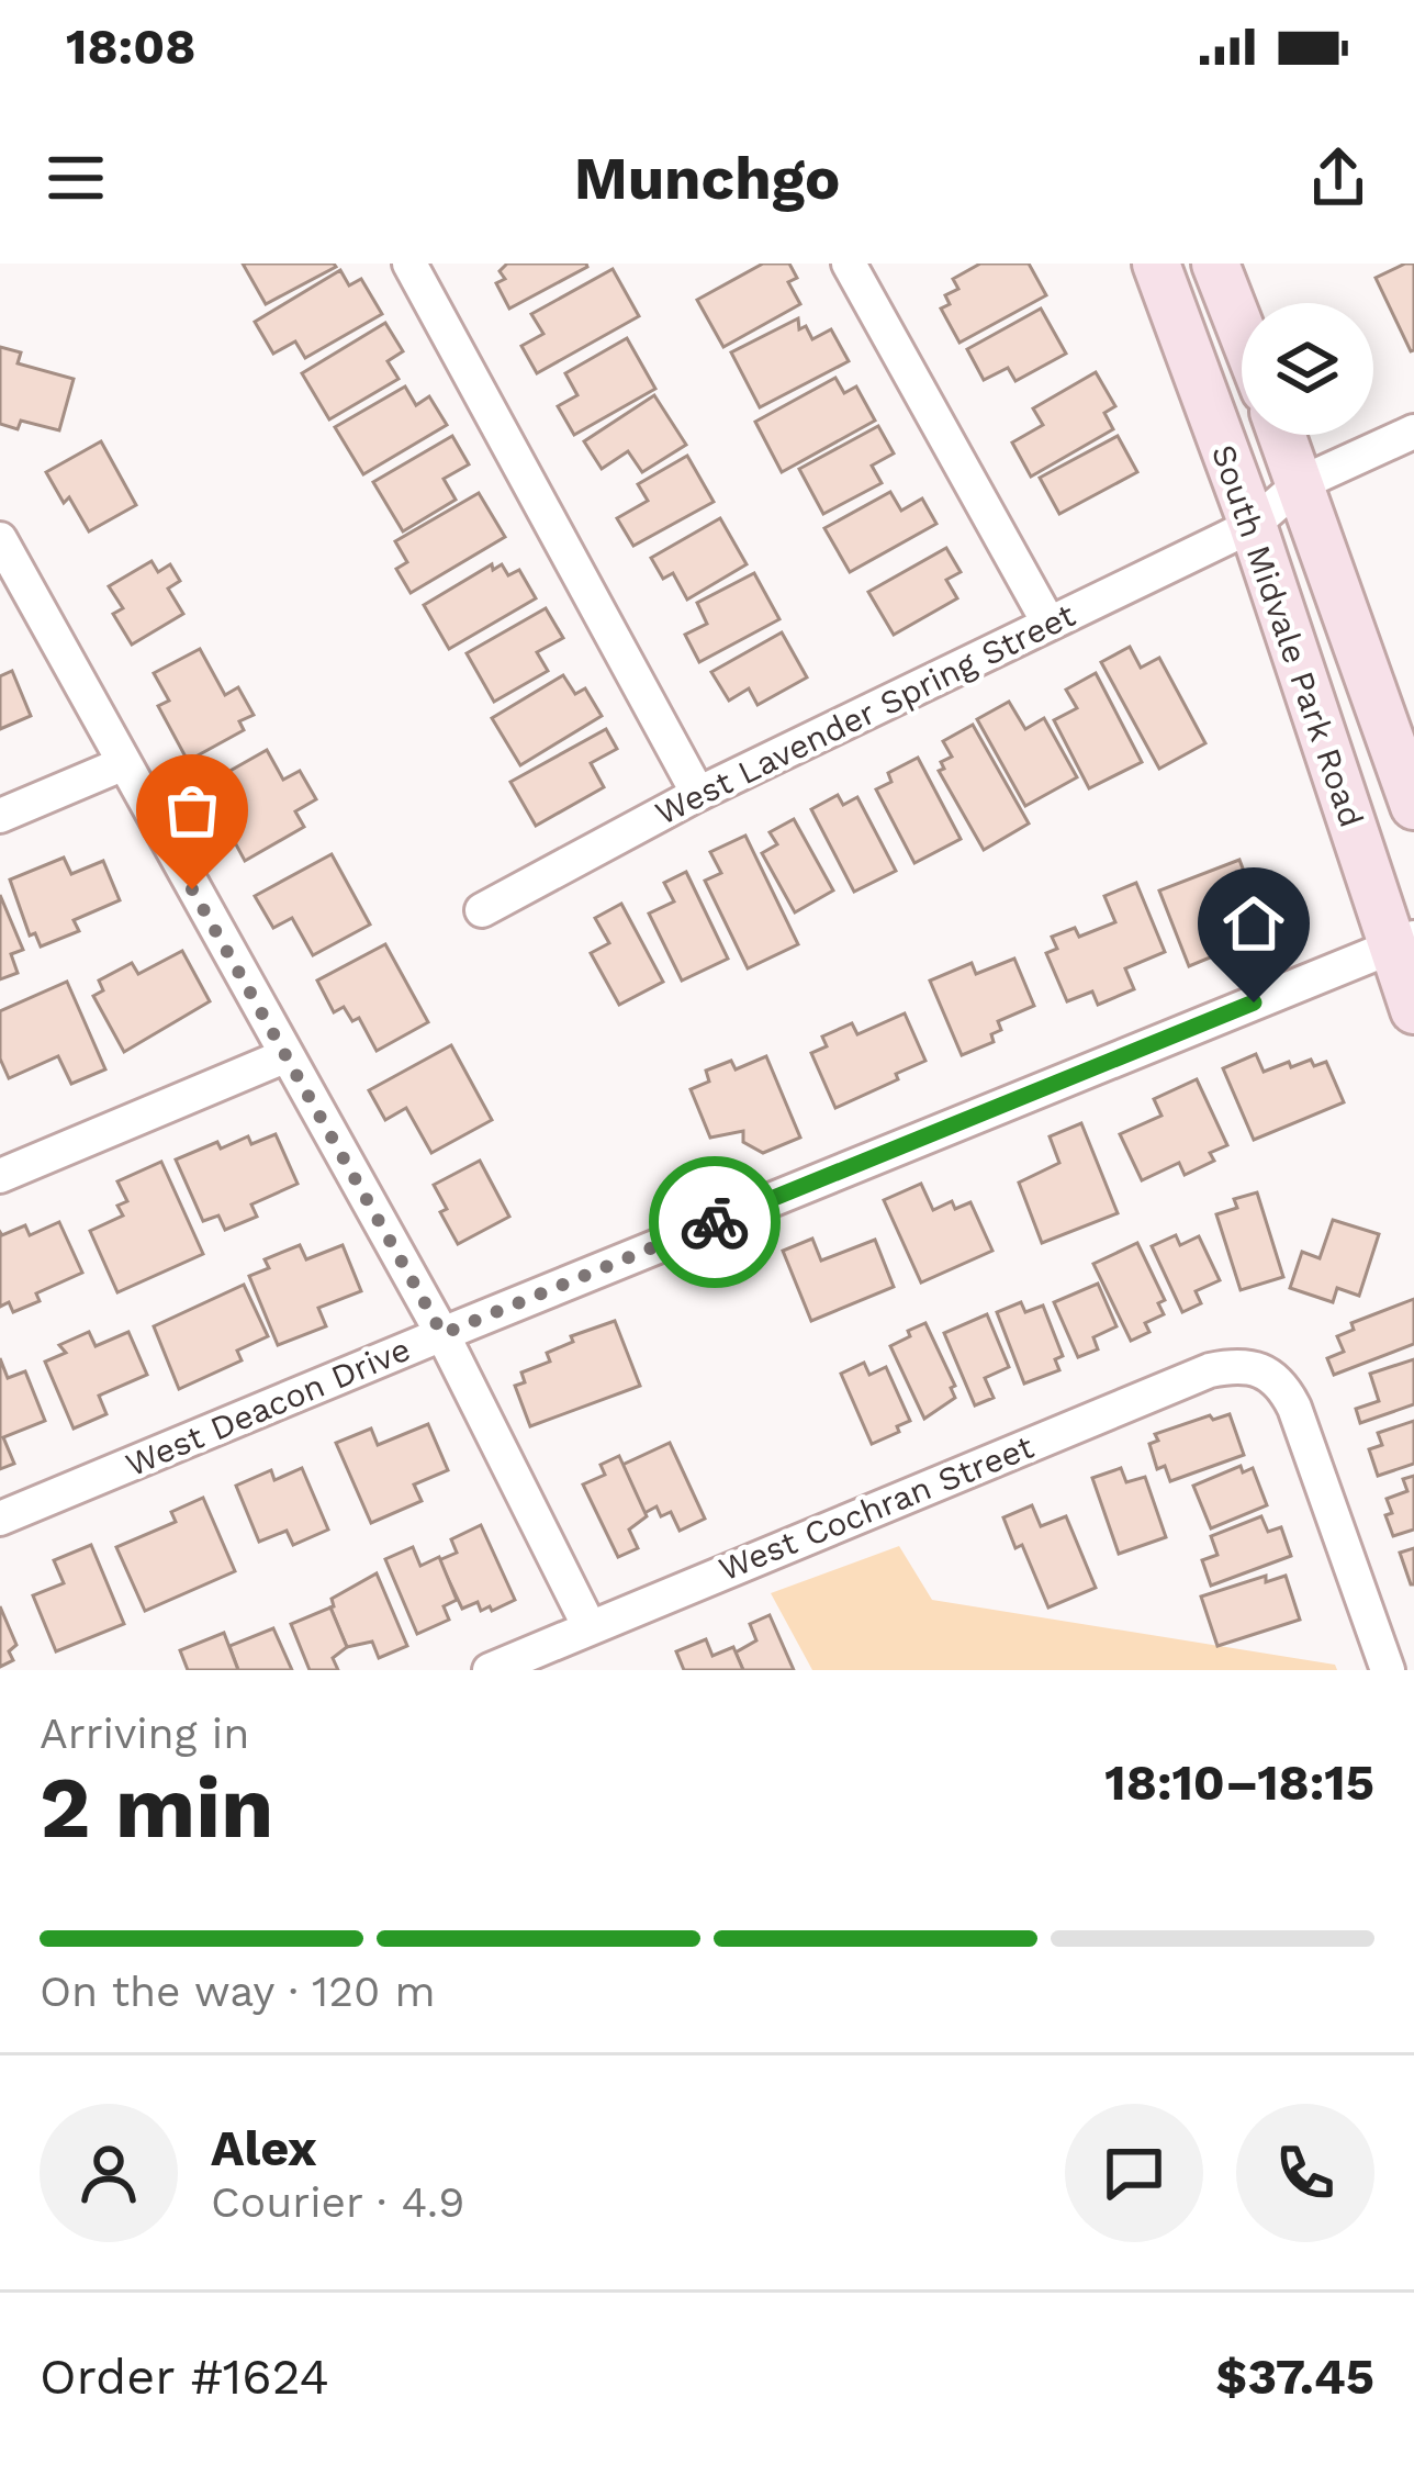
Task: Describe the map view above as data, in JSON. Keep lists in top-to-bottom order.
{
  "streets": {
    "main road": ["South Midvale Park Road"],
    "street": ["West Lavender Spring Street", "West Deacon Drive", "West Cochran Street"]
  },
  "crossings": [
    ["South Midvale Park Road", "West Lavender Spring Street"],
    ["South Midvale Park Road", "West Deacon Drive"]
  ],
  "page": {
    "status": "18:08",
    "header": "Munchgo",
    "heading": ["2 min", "Arriving in", "18:10–18:15"],
    "panel": [
      "Alex",
      "Courier · 4.9",
      "Order #1624",
      "$37.45"
    ],
    "bar": "On the way · 120 m"
  }
}
